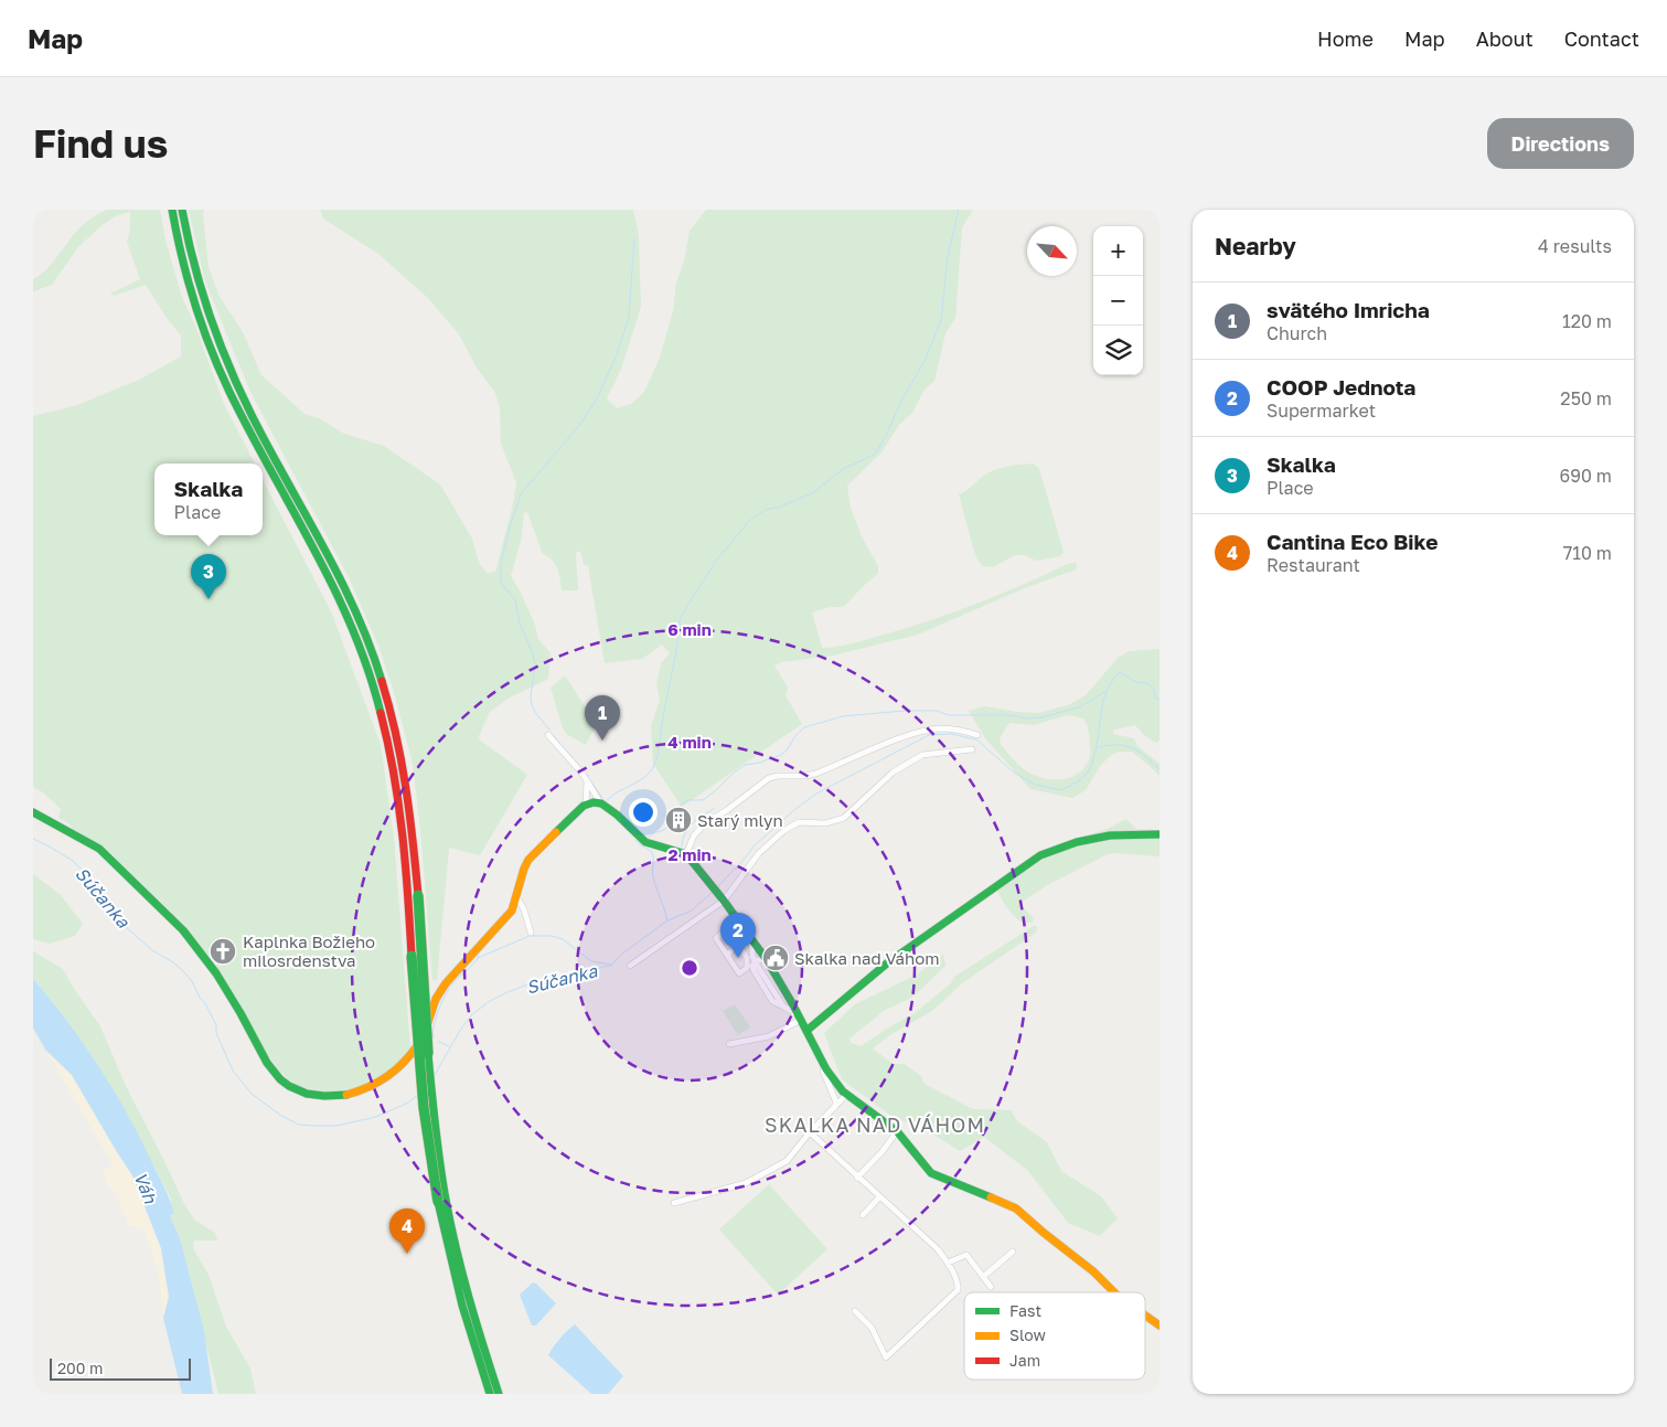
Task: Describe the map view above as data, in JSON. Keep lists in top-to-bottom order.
{
  "districts": ["SKALKA NAD VÁHOM"],
  "water": ["Súčanka", "Váh"],
  "places": {
    "building": ["Starý mlyn"],
    "church": ["Kaplnka Božieho milosrdenstva"],
    "public building": ["Skalka nad Váhom"]
  },
  "legend": ["Fast", "Slow", "Jam"],
  "scale_bar": "200 m",
  "north": "bottom right",
  "page": {
    "header": "Map",
    "nav": [
      "Home",
      "Map",
      "About",
      "Contact"
    ],
    "buttons": "Directions",
    "title": "Find us",
    "heading": ["Nearby", "4 results"],
    "map_buttons": ["+", "−"],
    "list": [
      {
        "mark": "1",
        "name": "svätého Imricha",
        "note": "Church",
        "value": "120 m"
      },
      {
        "mark": "2",
        "name": "COOP Jednota",
        "note": "Supermarket",
        "value": "250 m"
      },
      {
        "mark": "3",
        "name": "Skalka",
        "note": "Place",
        "value": "690 m"
      },
      {
        "mark": "4",
        "name": "Cantina Eco Bike",
        "note": "Restaurant",
        "value": "710 m"
      }
    ],
    "popup": ["Skalka", "Place"],
    "pins": [
      "3",
      "1",
      "2",
      "4"
    ],
    "scale": "200 m"
  },
  "rings": ["6 min", "4 min", "2 min"]
}
